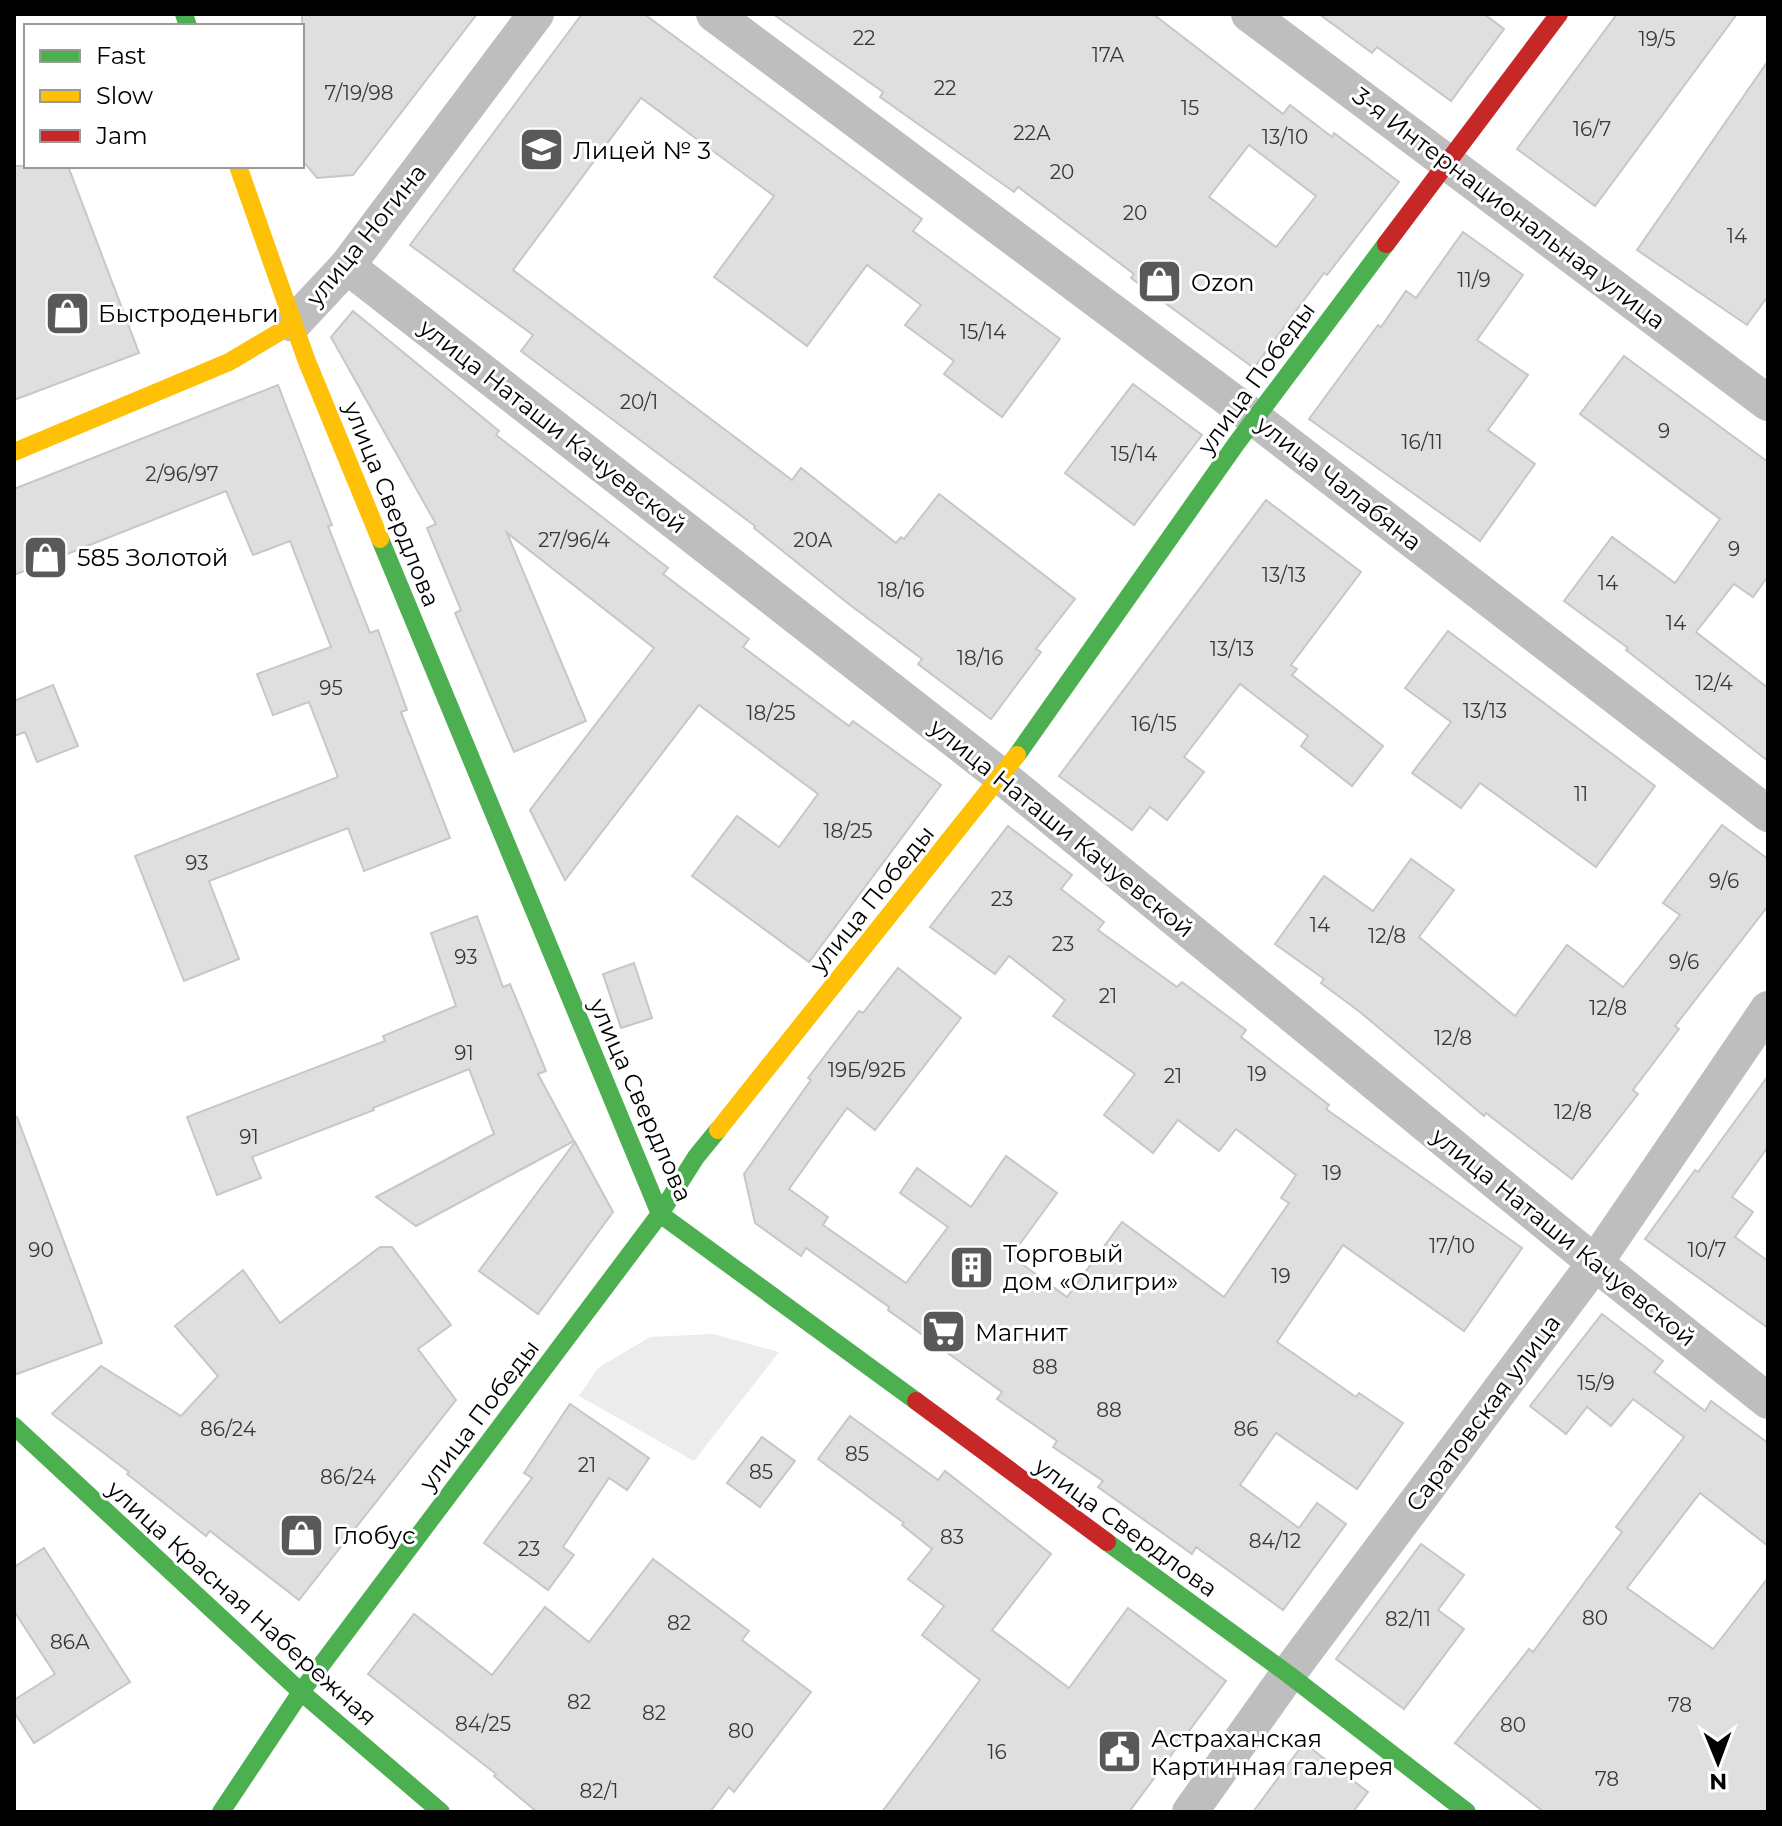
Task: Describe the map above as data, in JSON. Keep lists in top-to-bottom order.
{
  "streets": {
    "main road": [
      "улица Ногина",
      "улица Победы",
      "улица Свердлова",
      "улица Красная Набережная"
    ],
    "street": [
      "3-я Интернациональная улица",
      "улица Наташи Качуевской",
      "улица Чалабяна",
      "Саратовская улица"
    ]
  },
  "crossings": [
    ["3-я Интернациональная улица", "улица Победы"],
    ["улица Ногина", "улица Наташи Качуевской"],
    ["улица Ногина", "улица Свердлова"],
    ["улица Победы", "улица Наташи Качуевской"],
    ["улица Победы", "улица Чалабяна"],
    ["улица Победы", "улица Свердлова"],
    ["улица Победы", "улица Красная Набережная"],
    ["улица Наташи Качуевской", "Саратовская улица"],
    ["улица Свердлова", "Саратовская улица"]
  ],
  "places": {
    "school or university": ["Лицей № 3"],
    "shop": [
      "Ozon",
      "Быстроденьги",
      "585 Золотой",
      "Глобус"
    ],
    "building": ["Торговый дом «Олигри»"],
    "supermarket": ["Магнит"],
    "public building": ["Астраханская Картинная галерея"]
  },
  "house_numbers": [
    "22",
    "19/5",
    "17А",
    "22",
    "7/19/98",
    "15",
    "16/7",
    "22А",
    "13/10",
    "20",
    "20",
    "14",
    "11/9",
    "15/14",
    "20/1",
    "9",
    "16/11",
    "15/14",
    "2/96/97",
    "27/96/4",
    "20А",
    "9",
    "13/13",
    "14",
    "18/16",
    "14",
    "13/13",
    "18/16",
    "12/4",
    "95",
    "13/13",
    "18/25",
    "16/15",
    "11",
    "18/25",
    "93",
    "9/6",
    "23",
    "14",
    "12/8",
    "23",
    "93",
    "9/6",
    "21",
    "12/8",
    "12/8",
    "91",
    "19Б/92Б",
    "19",
    "21",
    "12/8",
    "91",
    "19",
    "17/10",
    "90",
    "10/7",
    "19",
    "88",
    "15/9",
    "88",
    "86/24",
    "86",
    "85",
    "21",
    "85",
    "86/24",
    "83",
    "84/12",
    "23",
    "80",
    "82/11",
    "82",
    "86А",
    "82",
    "78",
    "82",
    "84/25",
    "80",
    "80",
    "16",
    "78",
    "82/1"
  ],
  "legend": ["Fast", "Slow", "Jam"],
  "north": "bottom"
}
